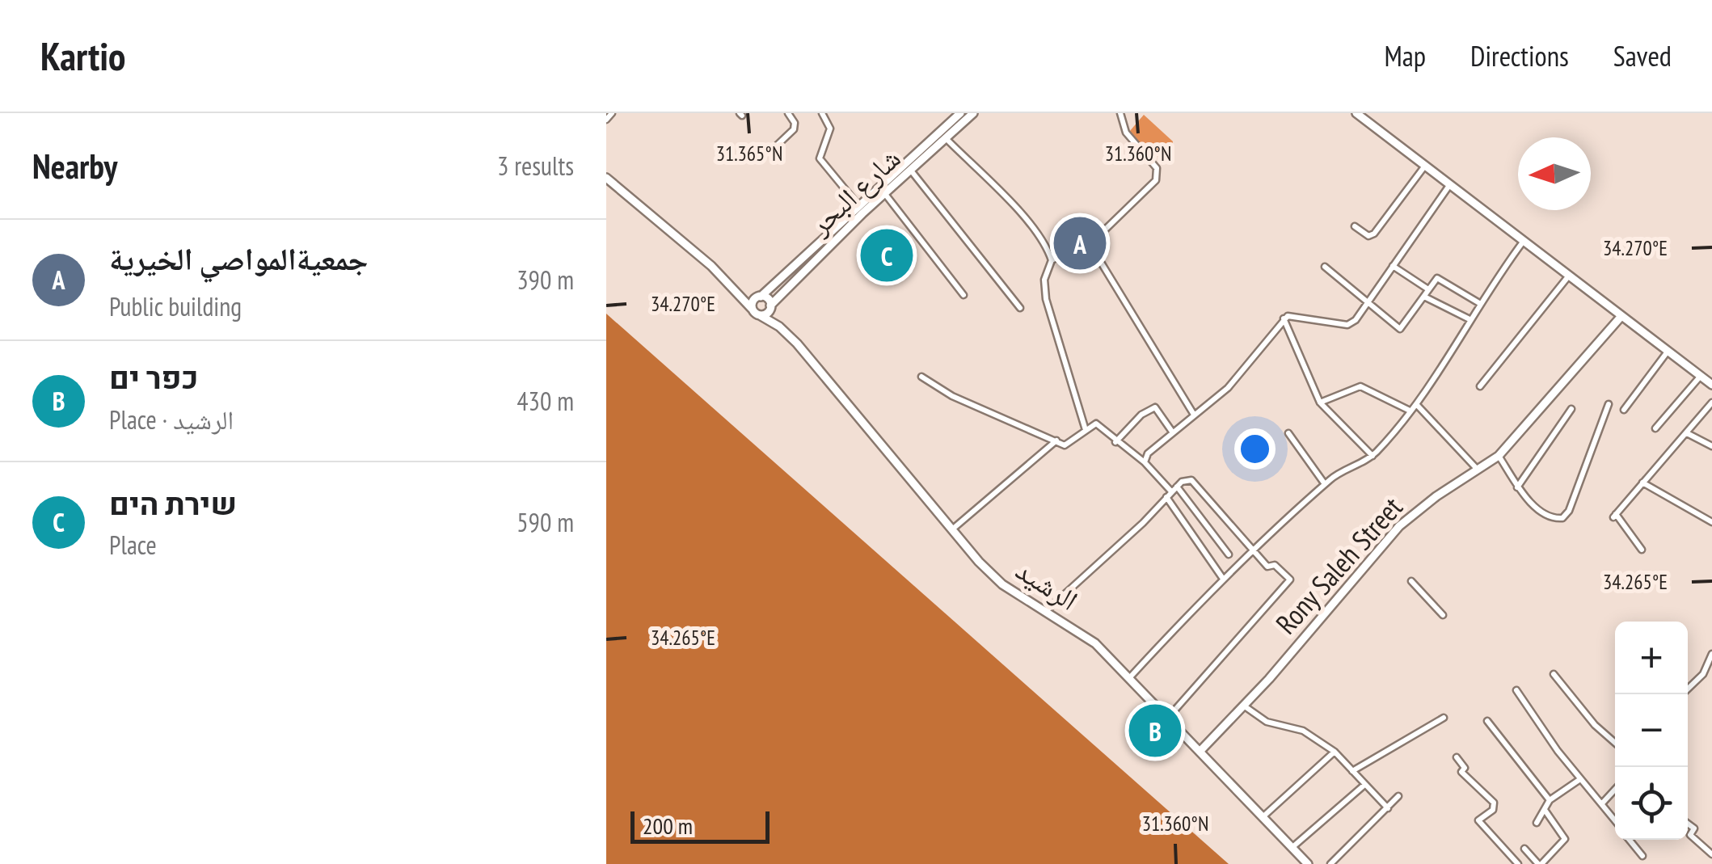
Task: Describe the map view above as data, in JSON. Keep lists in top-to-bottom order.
{
  "streets": {
    "main road": ["شارع البحر", "Rony Saleh Street", "الرشيد"]
  },
  "crossings": [
    ["شارع البحر", "الرشيد"],
    ["Rony Saleh Street", "الرشيد"]
  ],
  "scale_bar": "200 m",
  "north": "left",
  "page": {
    "header": "Kartio",
    "nav": ["Map", "Directions", "Saved"],
    "heading": ["Nearby", "3 results"],
    "pins": ["A", "C", "B"],
    "list": [
      {
        "mark": "A",
        "name": "جمعيةالمواصي الخيرية",
        "note": "Public building",
        "value": "390 m"
      },
      {
        "mark": "B",
        "name": "כפר ים",
        "note": "Place · الرشيد",
        "value": "430 m"
      },
      {
        "mark": "C",
        "name": "שירת הים",
        "note": "Place",
        "value": "590 m"
      }
    ],
    "map_buttons": ["+", "−"],
    "scale": "200 m"
  },
  "coordinates": [
    "31.365°N",
    "31.360°N",
    "34.270°E",
    "34.265°E"
  ]
}
